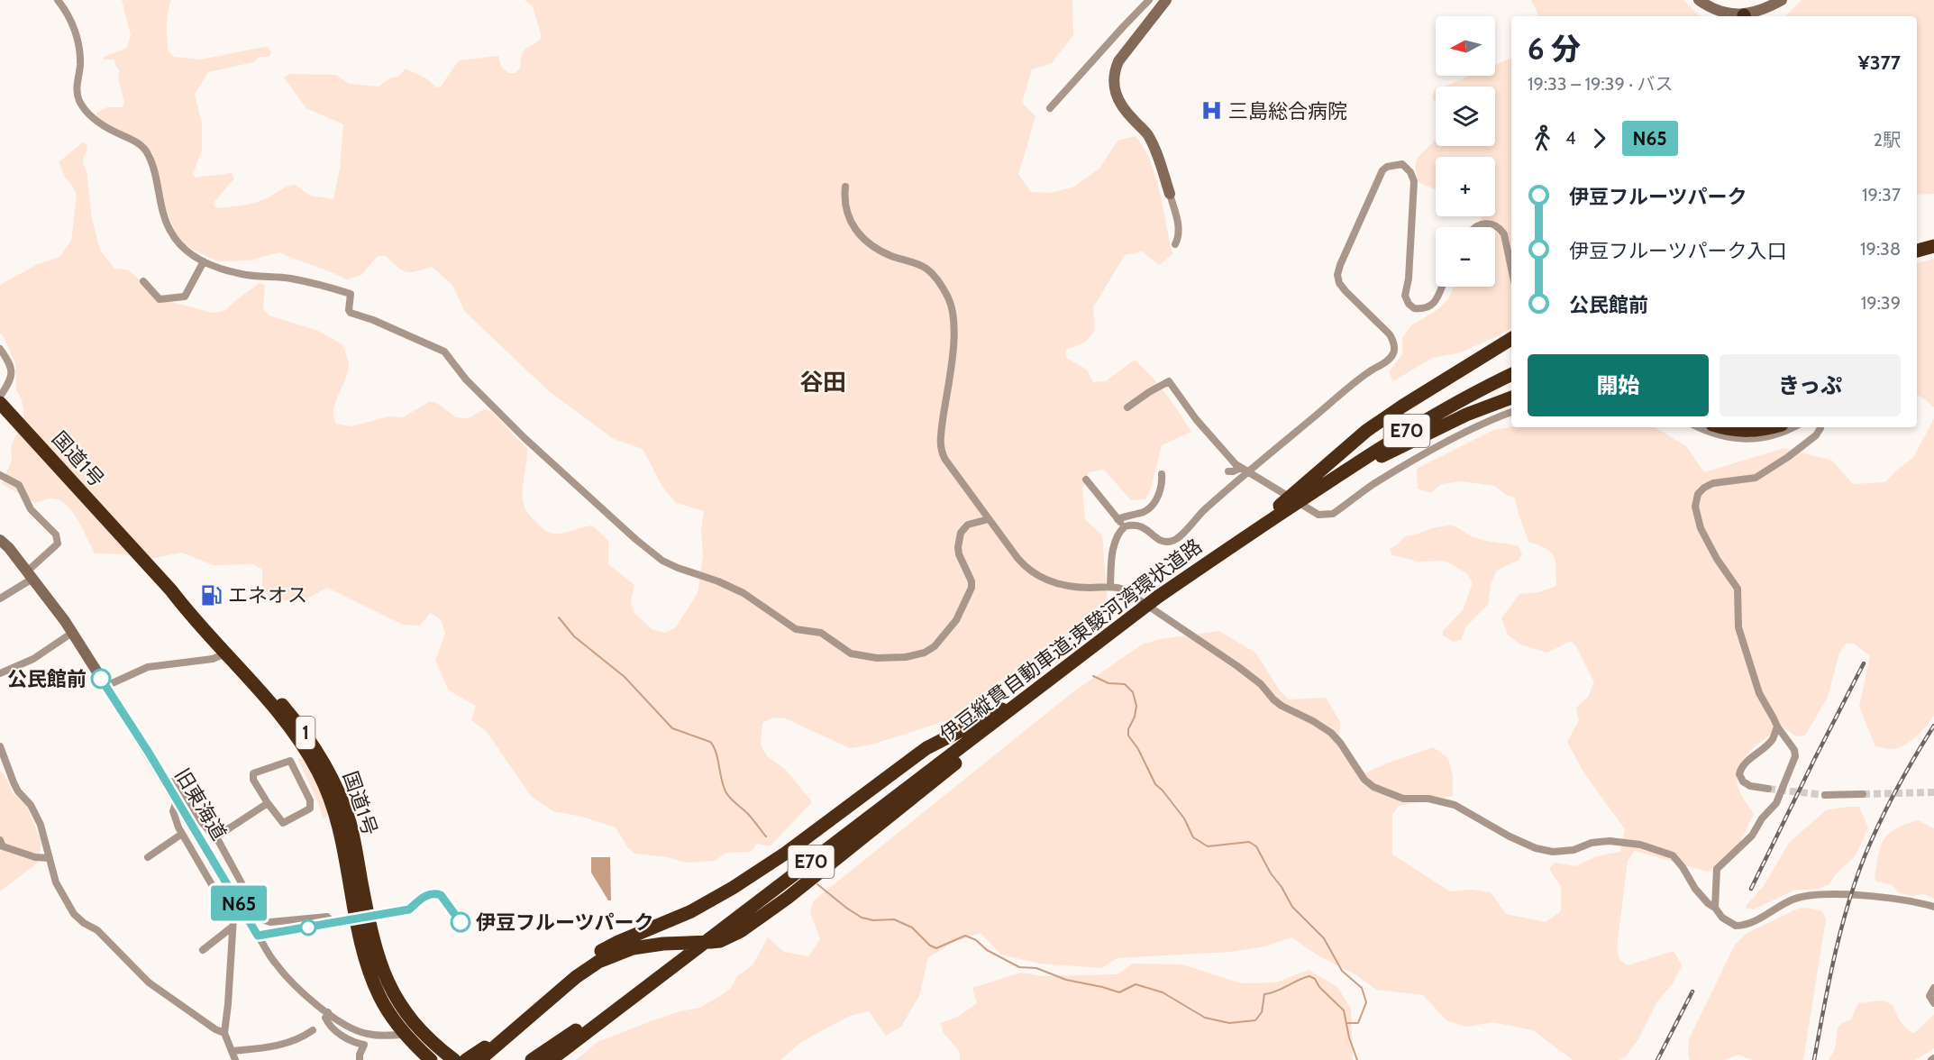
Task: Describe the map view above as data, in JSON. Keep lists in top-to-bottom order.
{
  "streets": {
    "highway": [
      "E70",
      "国道1号",
      "伊豆縦貫自動車道;東駿河湾環状道路",
      "1"
    ],
    "street": ["旧東海道"]
  },
  "crossings": [
    ["国道1号", "旧東海道"]
  ],
  "districts": ["谷田"],
  "places": {
    "hospital": ["三島総合病院"],
    "fuel station": ["エネオス"],
    "other": ["公民館前", "伊豆フルーツパーク"]
  },
  "lines": ["bus line N65"],
  "north": "left",
  "page": {
    "on_map": "N65",
    "map_buttons": ["+", "−"],
    "heading": ["6 分", "19:33 – 19:39 · バス", "¥377"],
    "legs": ["4", "N65", "2駅"],
    "list": [
      {
        "name": "伊豆フルーツパーク",
        "value": "19:37"
      },
      {
        "name": "伊豆フルーツパーク入口",
        "value": "19:38"
      },
      {
        "name": "公民館前",
        "value": "19:39"
      }
    ],
    "buttons": ["開始", "きっぷ"]
  }
}
